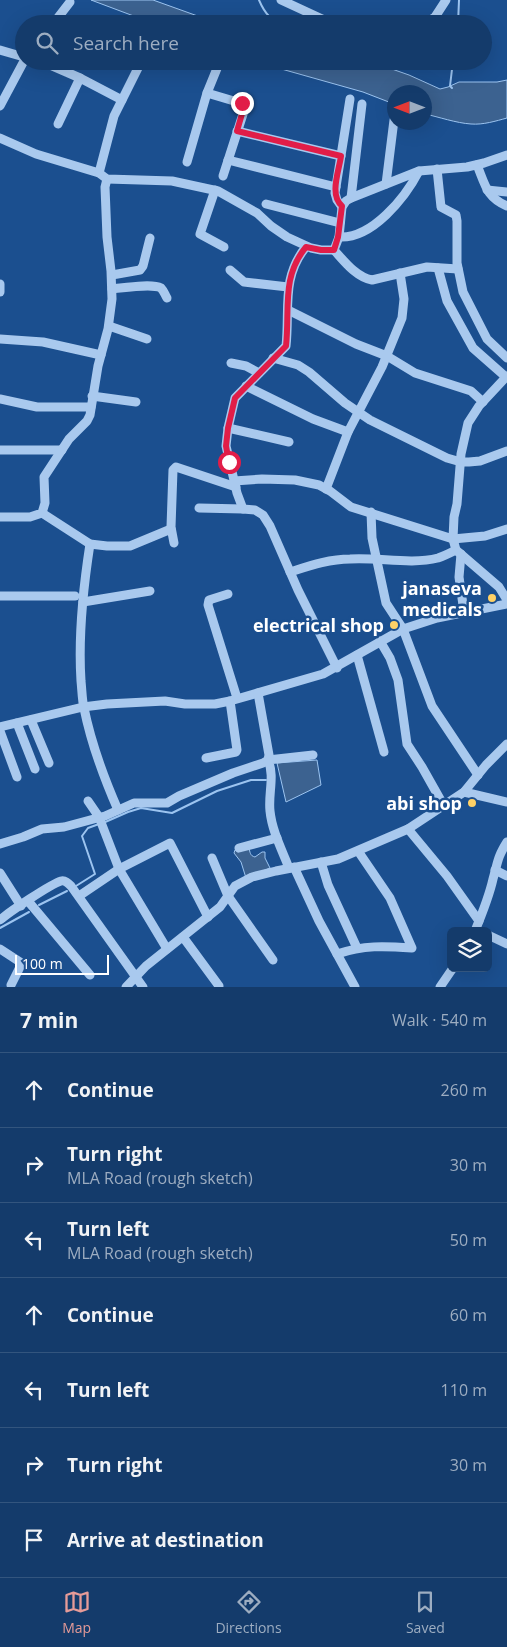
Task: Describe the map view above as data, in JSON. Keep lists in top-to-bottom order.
{
  "places": ["janaseva medicals", "electrical shop", "abi shop"],
  "scale_bar": "100 m",
  "north": "left",
  "page": {
    "search": "Search here",
    "scale": "100 m",
    "heading": ["7 min", "Walk · 540 m"],
    "list": [
      ["Continue", "260 m"],
      ["Turn right", "MLA Road (rough sketch)", "30 m"],
      ["Turn left", "MLA Road (rough sketch)", "50 m"],
      ["Continue", "60 m"],
      ["Turn left", "110 m"],
      ["Turn right", "30 m"],
      "Arrive at destination"
    ],
    "nav": ["Map", "Directions", "Saved"]
  }
}
